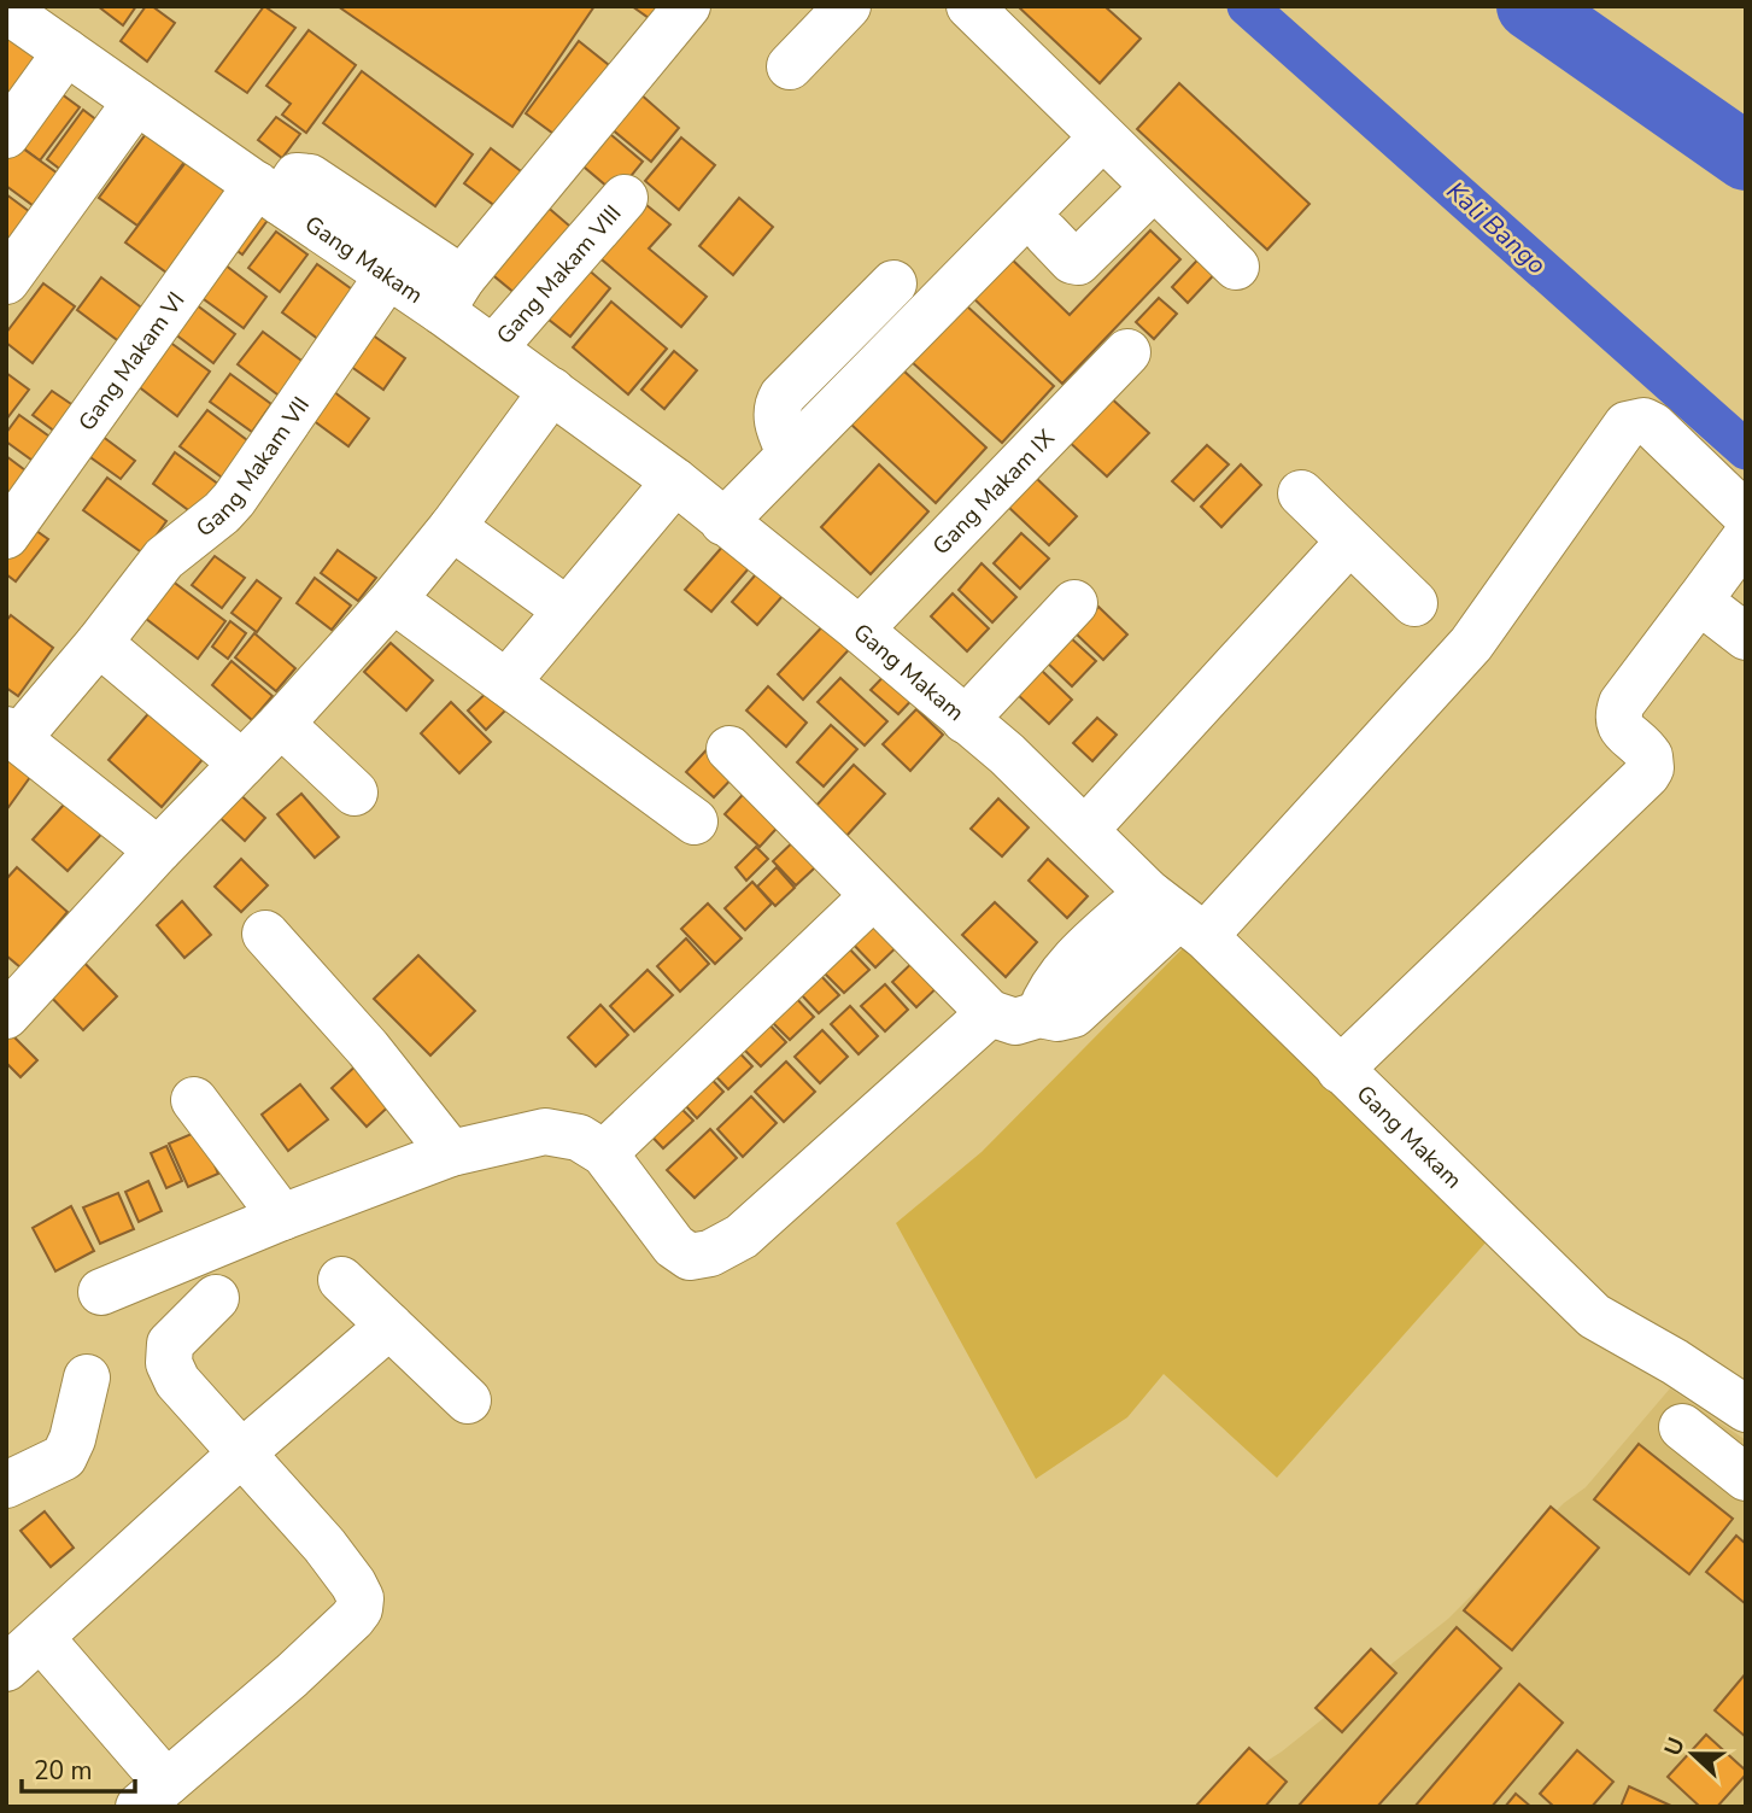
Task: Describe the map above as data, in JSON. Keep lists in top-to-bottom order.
{
  "streets": {
    "street": [
      "Gang Makam",
      "Gang Makam VIII",
      "Gang Makam VI",
      "Gang Makam VII",
      "Gang Makam IX"
    ]
  },
  "crossings": [
    ["Gang Makam", "Gang Makam VIII"],
    ["Gang Makam", "Gang Makam VI"],
    ["Gang Makam", "Gang Makam VII"],
    ["Gang Makam", "Gang Makam IX"]
  ],
  "water": ["Kali Bango"],
  "scale_bar": "20 m",
  "north": "left"
}
